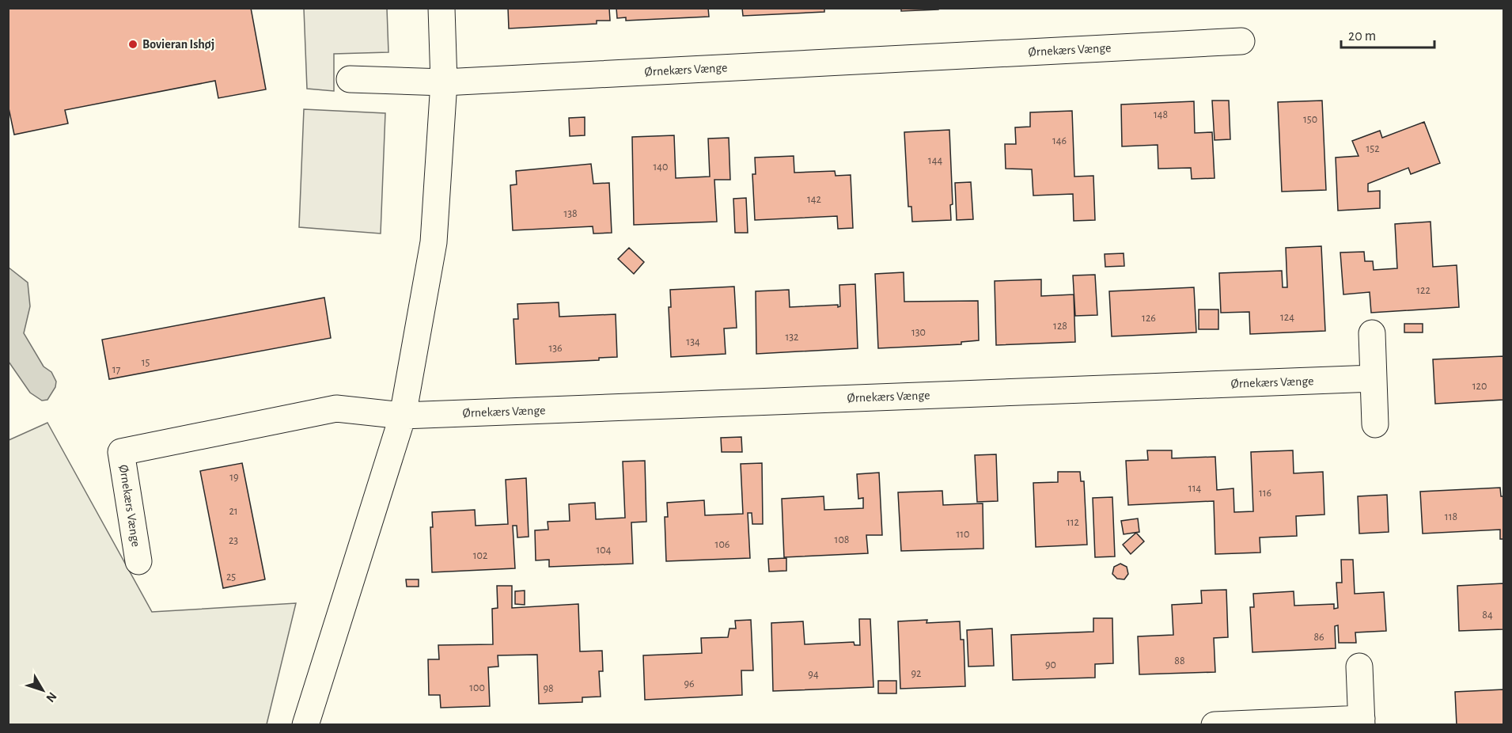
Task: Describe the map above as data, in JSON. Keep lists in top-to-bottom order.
{
  "streets": {
    "street": ["Ørnekærs Vænge"]
  },
  "places": ["Bovieran Ishøj"],
  "house_numbers": [
    "148",
    "150",
    "146",
    "152",
    "144",
    "140",
    "142",
    "138",
    "122",
    "124",
    "126",
    "128",
    "130",
    "132",
    "134",
    "136",
    "15",
    "17",
    "120",
    "19",
    "114",
    "116",
    "21",
    "118",
    "112",
    "110",
    "108",
    "23",
    "106",
    "104",
    "102",
    "25",
    "84",
    "86",
    "88",
    "90",
    "92",
    "94",
    "96",
    "100",
    "98"
  ],
  "scale_bar": "20 m",
  "north": "bottom right"
}
